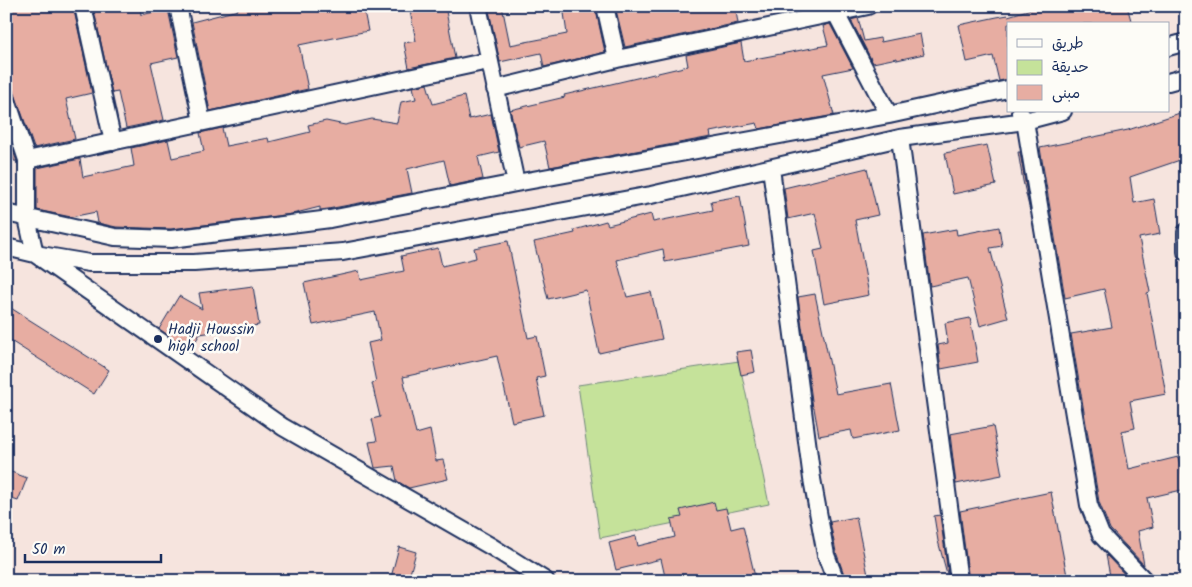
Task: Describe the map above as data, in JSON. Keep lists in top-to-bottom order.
{
  "places": ["Hadji Houssin high school"],
  "legend": ["طريق", "حديقة", "مبنى"],
  "scale_bar": "50 m"
}
